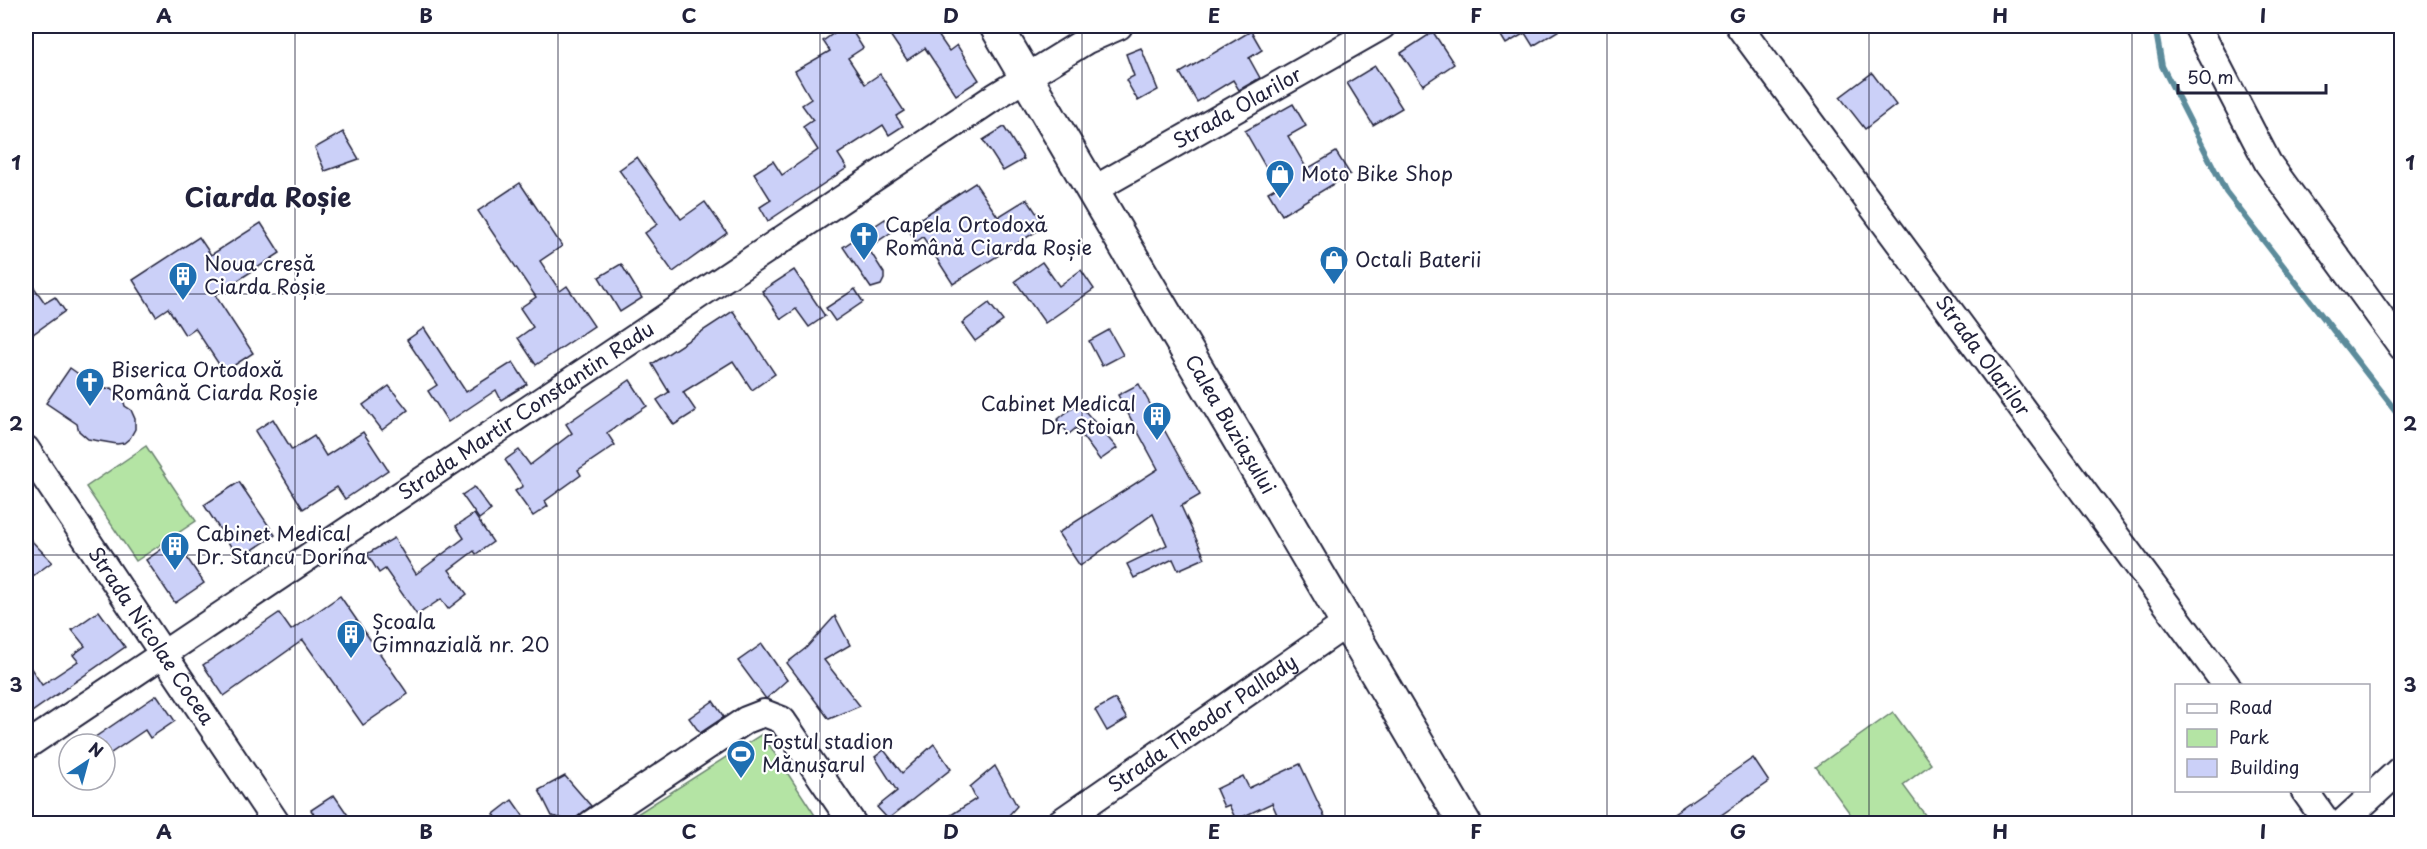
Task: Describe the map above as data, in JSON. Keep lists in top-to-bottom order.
{
  "streets": {
    "main road": ["Calea Buziașului"],
    "street": [
      "Strada Olarilor",
      "Strada Martir Constantin Radu",
      "Strada Nicolae Cocea",
      "Strada Theodor Pallady"
    ]
  },
  "crossings": [
    ["Strada Olarilor", "Calea Buziașului"],
    ["Strada Martir Constantin Radu", "Calea Buziașului"],
    ["Strada Martir Constantin Radu", "Strada Nicolae Cocea"],
    ["Calea Buziașului", "Strada Theodor Pallady"]
  ],
  "districts": ["Ciarda Roșie"],
  "places": {
    "shop": ["Moto Bike Shop", "Octali Baterii"],
    "church": ["Capela Ortodoxă Română Ciarda Roșie", "Biserica Ortodoxă Română Ciarda Roșie"],
    "building": [
      "Noua creșă Ciarda Roșie",
      "Cabinet Medical Dr. Stoian",
      "Cabinet Medical Dr. Stancu Dorina",
      "Școala Gimnazială nr. 20"
    ],
    "sports": ["Fostul stadion Mănușarul"]
  },
  "legend": ["Road", "Park", "Building"],
  "scale_bar": "50 m",
  "north": "top right",
  "grid": {
    "columns": [
      "A",
      "B",
      "C",
      "D",
      "E",
      "F",
      "G",
      "H",
      "I"
    ],
    "rows": ["1", "2", "3"]
  }
}
